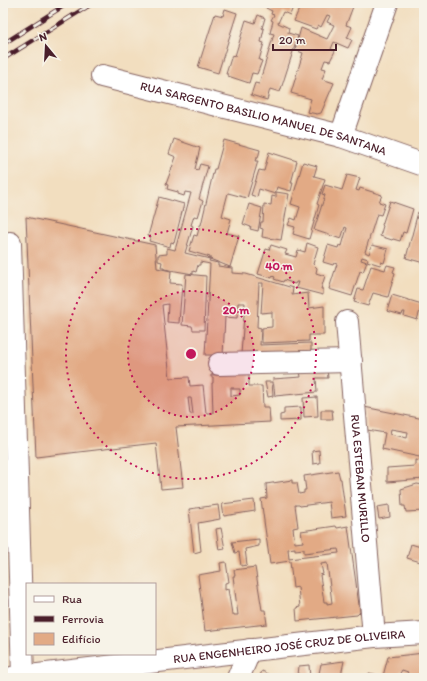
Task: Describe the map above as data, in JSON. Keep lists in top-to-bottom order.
{
  "streets": {
    "street": ["RUA SARGENTO BASILIO MANUEL DE SANTANA", "RUA ESTEBAN MURILLO", "RUA ENGENHEIRO JOSÉ CRUZ DE OLIVEIRA"]
  },
  "crossings": [
    ["RUA ESTEBAN MURILLO", "RUA ENGENHEIRO JOSÉ CRUZ DE OLIVEIRA"]
  ],
  "legend": ["Rua", "Ferrovia", "Edifício"],
  "scale_bar": "20 m",
  "north": "top",
  "rings": ["40 m", "20 m"]
}
